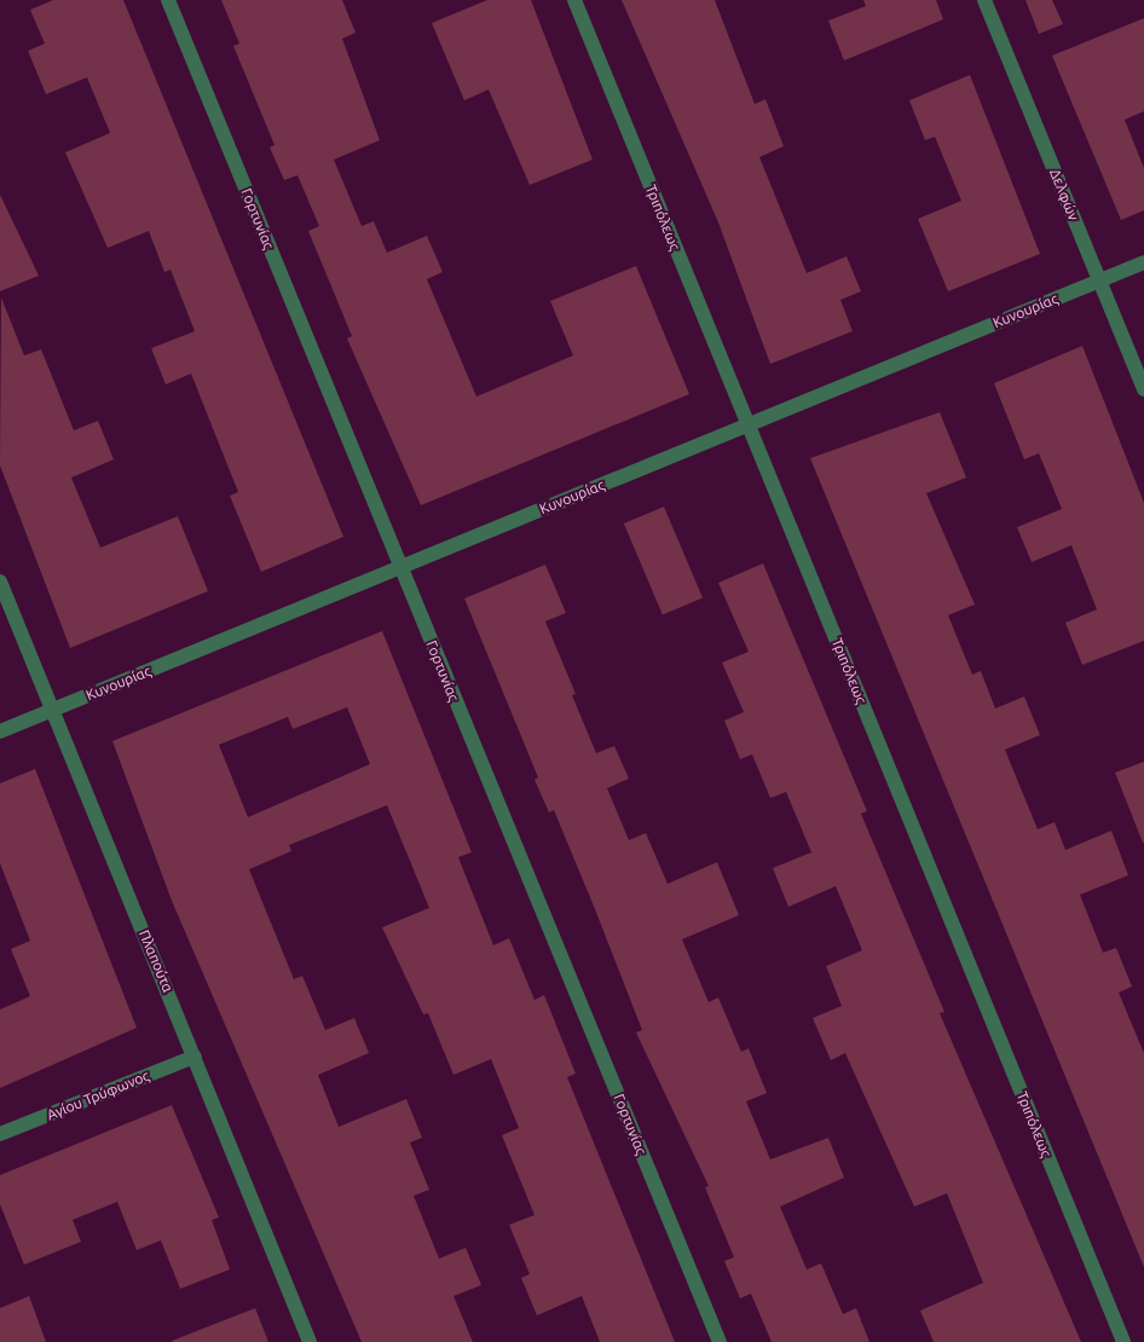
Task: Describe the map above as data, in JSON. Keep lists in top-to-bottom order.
{
  "streets": {
    "street": [
      "Δελφών",
      "Τριπόλεως",
      "Γορτυνίας",
      "Κυνουρίας",
      "Πλαπούτα",
      "Αγίου Τρύφωνος"
    ]
  },
  "crossings": [
    ["Δελφών", "Κυνουρίας"],
    ["Τριπόλεως", "Κυνουρίας"],
    ["Γορτυνίας", "Κυνουρίας"],
    ["Κυνουρίας", "Πλαπούτα"],
    ["Πλαπούτα", "Αγίου Τρύφωνος"]
  ]
}
